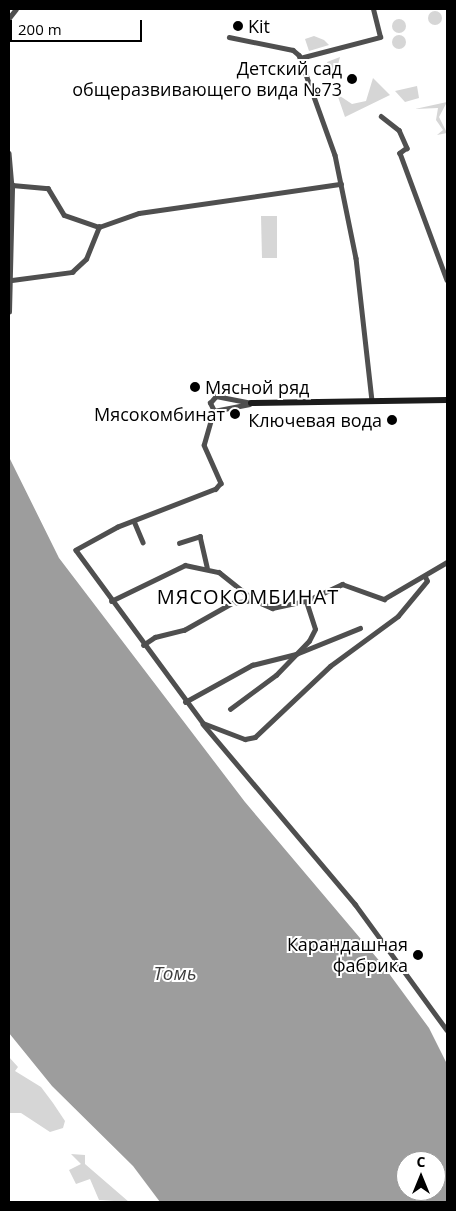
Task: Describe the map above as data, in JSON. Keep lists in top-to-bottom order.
{
  "districts": ["МЯСОКОМБИНАТ"],
  "water": ["Томь"],
  "places": [
    "Kit",
    "Детский сад общеразвивающего вида №73",
    "Мясной ряд",
    "Мясокомбинат",
    "Ключевая вода",
    "Карандашная фабрика"
  ],
  "scale_bar": "200 m",
  "north": "top"
}
